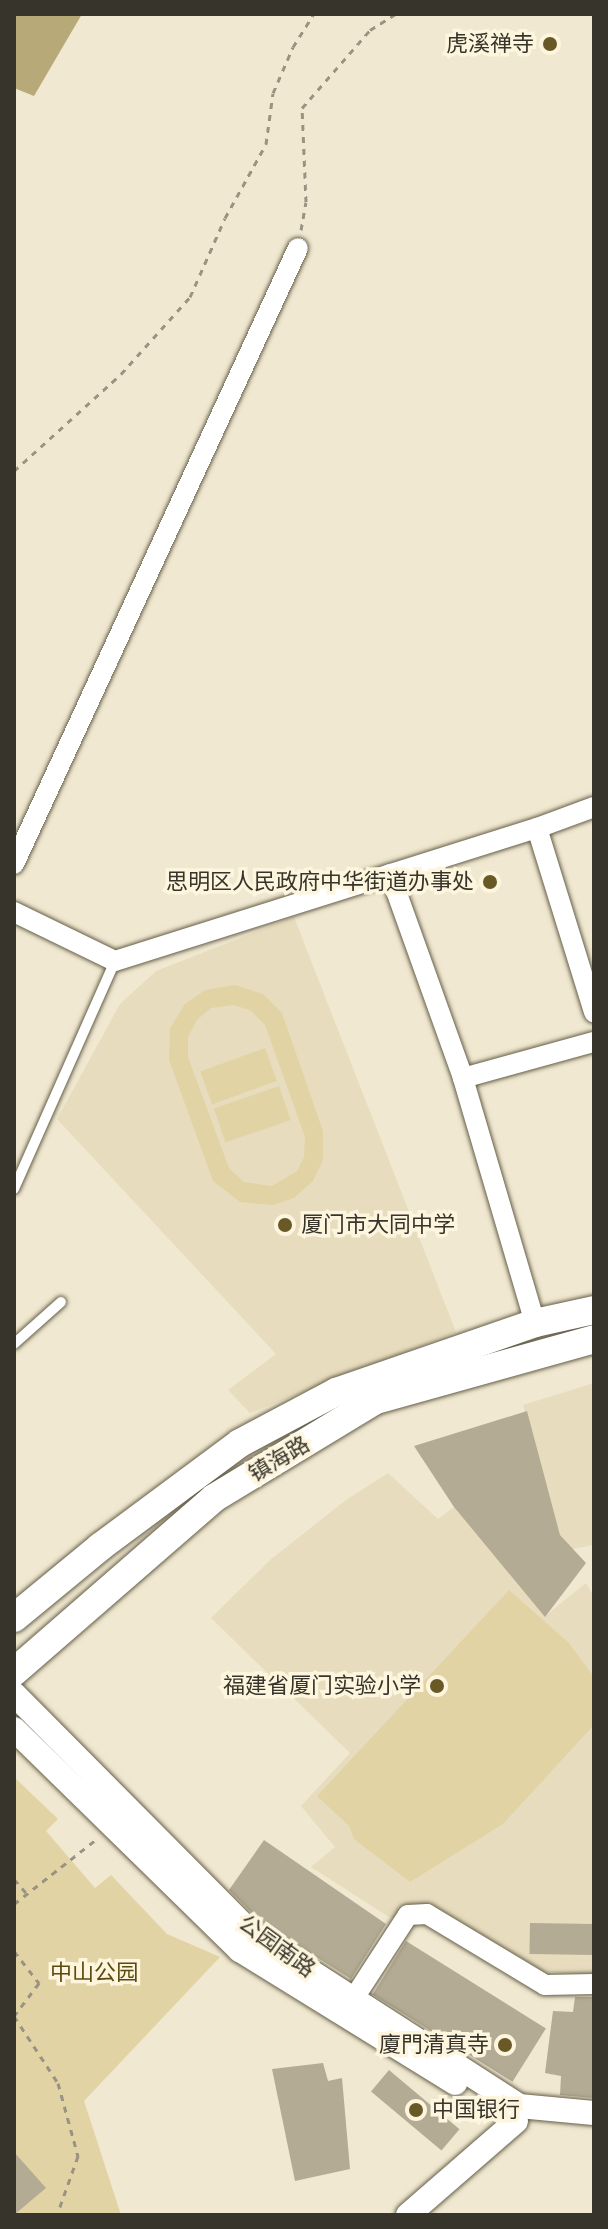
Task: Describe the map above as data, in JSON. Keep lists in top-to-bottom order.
{
  "streets": {
    "main road": ["镇海路"],
    "street": ["公园南路"]
  },
  "parks": ["中山公园"],
  "places": [
    "虎溪禅寺",
    "思明区人民政府中华街道办事处",
    "厦门市大同中学",
    "福建省厦门实验小学",
    "廈門清真寺",
    "中国银行"
  ]
}
